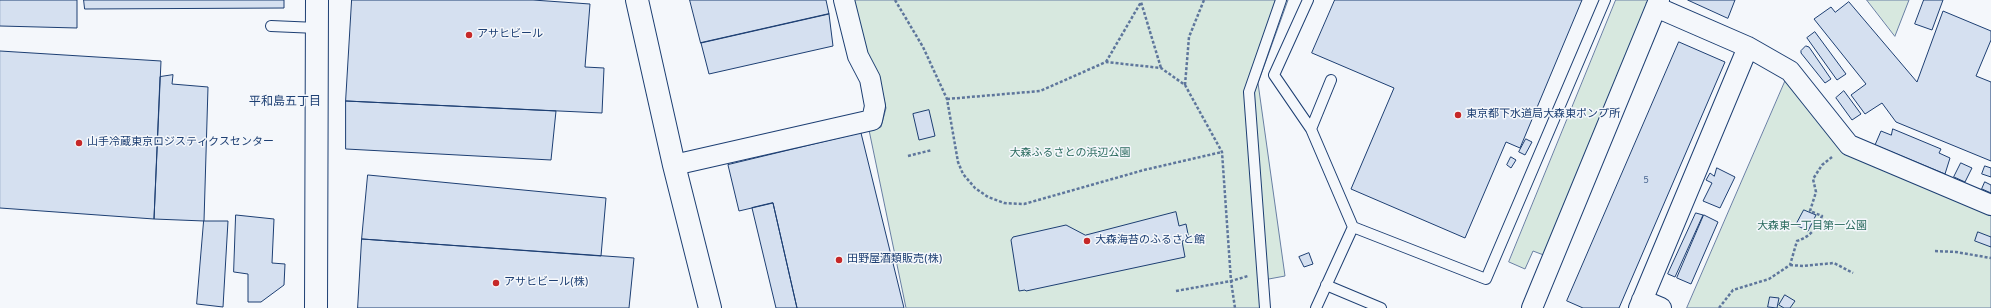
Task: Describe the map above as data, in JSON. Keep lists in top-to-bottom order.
{
  "districts": ["平和島五丁目"],
  "parks": ["大森ふるさとの浜辺公園", "大森東一丁目第一公園"],
  "places": [
    "アサヒビール",
    "東京都下水道局大森東ポンプ所",
    "山手冷蔵東京ロジスティクスセンター",
    "大森海苔のふるさと館",
    "田野屋酒類販売(株)",
    "アサヒビール(株)"
  ],
  "house_numbers": ["5"]
}
